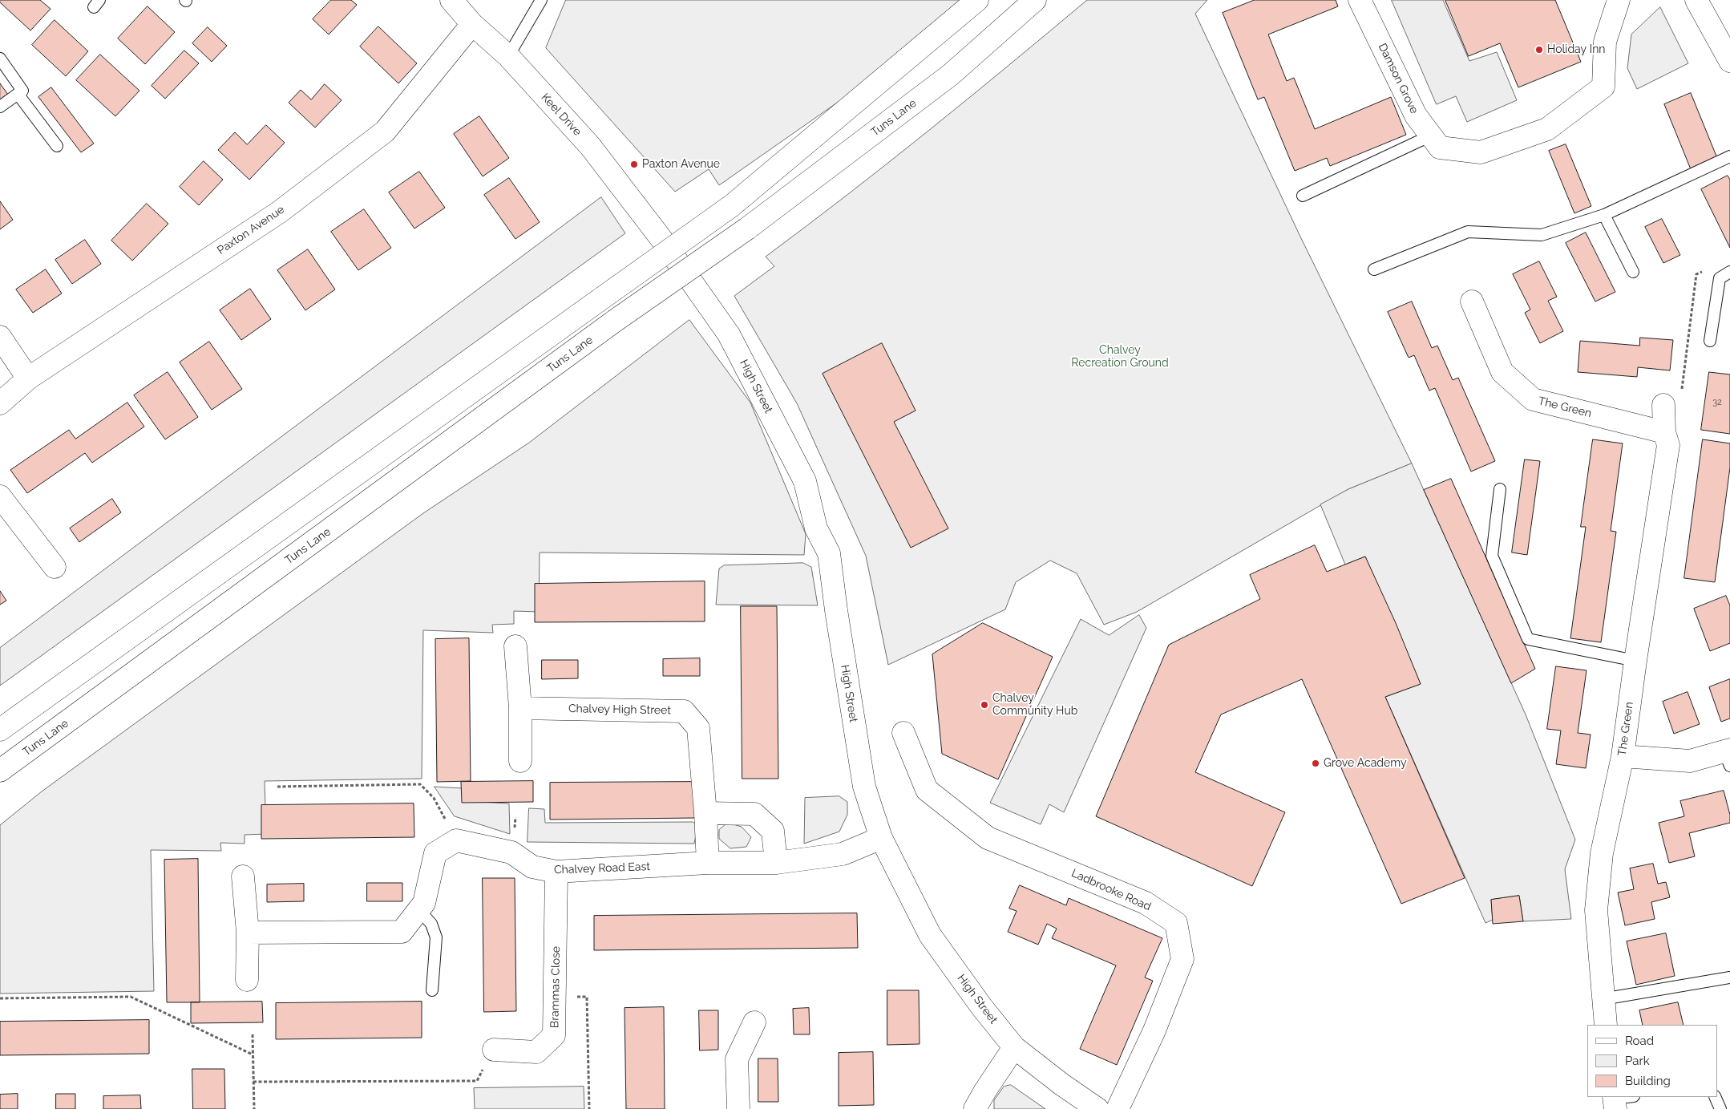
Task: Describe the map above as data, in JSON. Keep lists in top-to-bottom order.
{
  "streets": {
    "street": [
      "Damson Grove",
      "Keel Drive",
      "Tuns Lane",
      "Paxton Avenue",
      "High Street",
      "The Green",
      "Chalvey High Street",
      "Chalvey Road East",
      "Ladbrooke Road",
      "Brammas Close"
    ]
  },
  "crossings": [
    ["Keel Drive", "Paxton Avenue"],
    ["Keel Drive", "High Street"],
    ["High Street", "Chalvey Road East"],
    ["Chalvey Road East", "Brammas Close"]
  ],
  "parks": ["Chalvey Recreation Ground"],
  "places": [
    "Holiday Inn",
    "Paxton Avenue",
    "Chalvey Community Hub",
    "Grove Academy"
  ],
  "house_numbers": ["32"],
  "legend": ["Road", "Park", "Building"]
}
